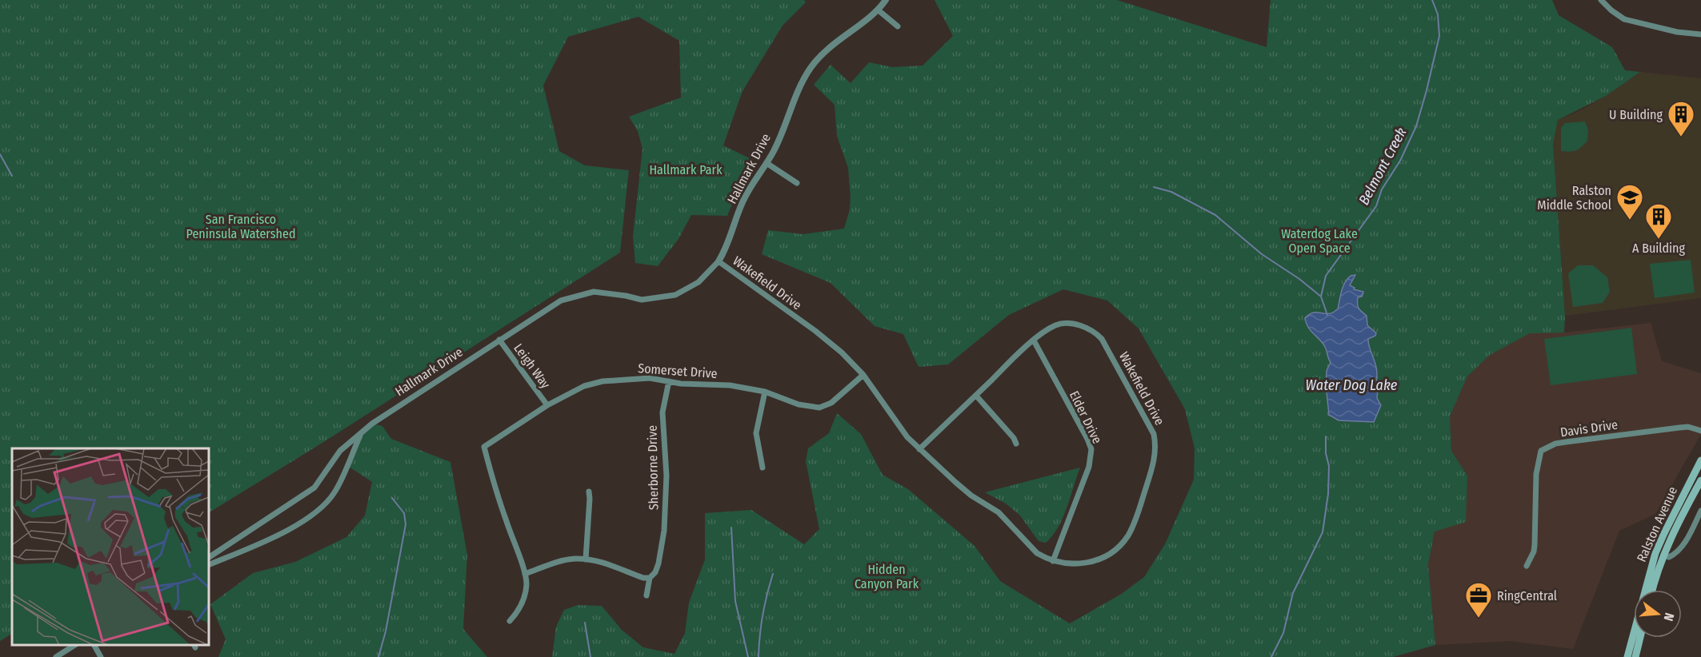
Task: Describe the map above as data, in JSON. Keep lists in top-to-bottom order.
{
  "streets": {
    "main road": ["Ralston Avenue"],
    "street": [
      "Hallmark Drive",
      "Wakefield Drive",
      "Leigh Way",
      "Somerset Drive",
      "Elder Drive",
      "Davis Drive",
      "Sherborne Drive"
    ]
  },
  "crossings": [
    ["Hallmark Drive", "Wakefield Drive"],
    ["Hallmark Drive", "Leigh Way"],
    ["Wakefield Drive", "Somerset Drive"],
    ["Wakefield Drive", "Elder Drive"],
    ["Leigh Way", "Somerset Drive"],
    ["Somerset Drive", "Sherborne Drive"]
  ],
  "water": ["Belmont Creek", "Water Dog Lake"],
  "parks": [
    "Hallmark Park",
    "San Francisco Peninsula Watershed",
    "Waterdog Lake Open Space",
    "Hidden Canyon Park"
  ],
  "places": {
    "building": ["U Building", "A Building"],
    "school or university": ["Ralston Middle School"],
    "office": ["RingCentral"]
  },
  "north": "right"
}
